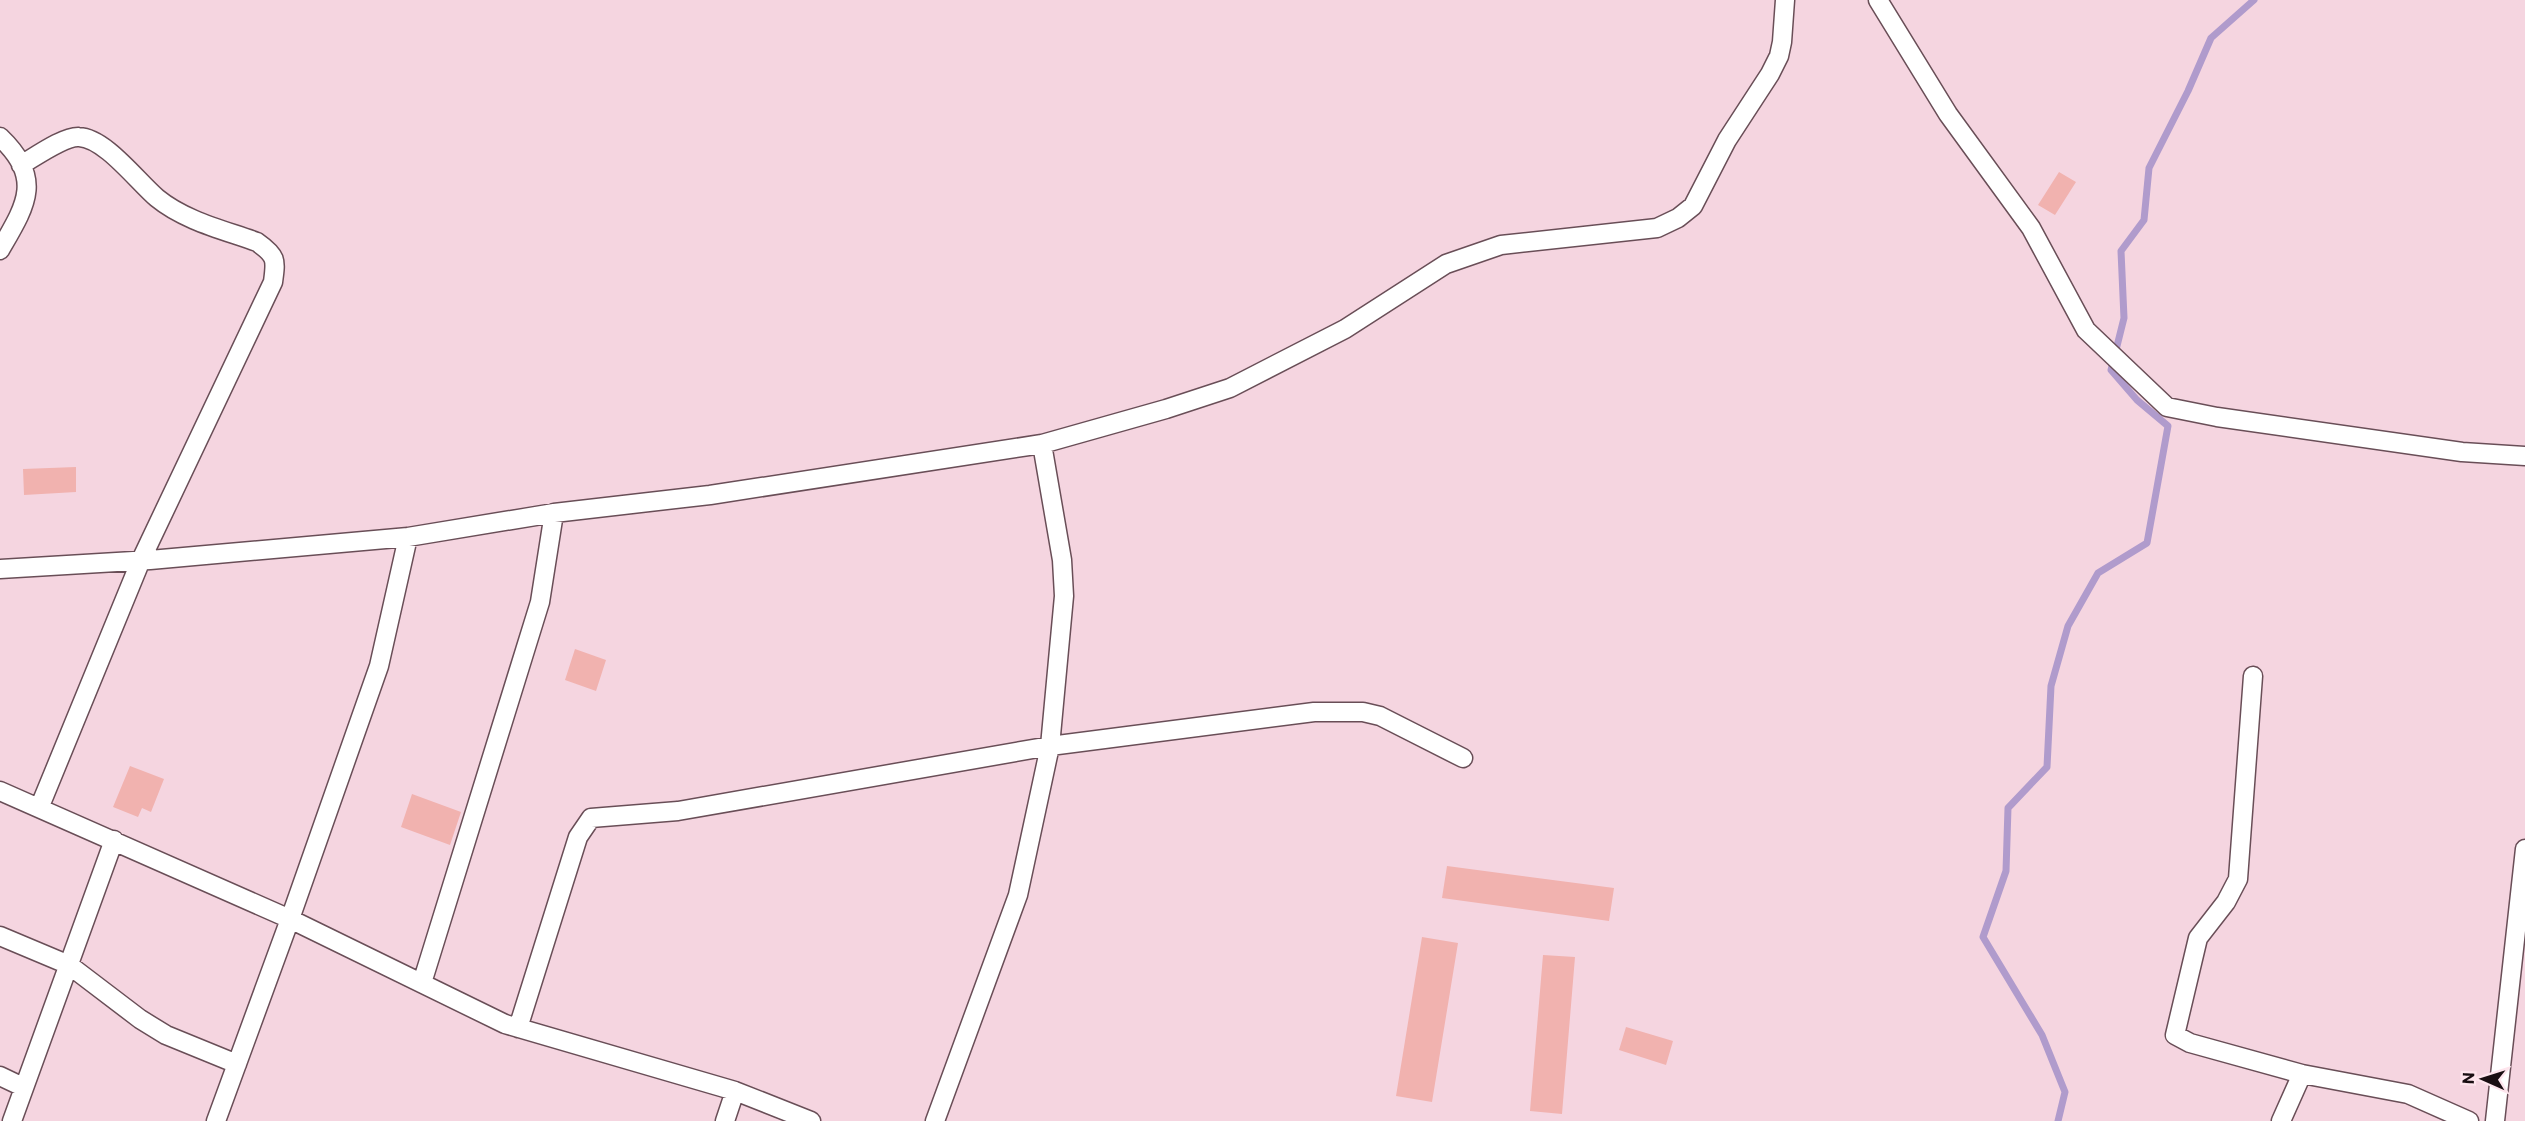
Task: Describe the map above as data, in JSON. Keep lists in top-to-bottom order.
{
  "north": "left"
}
